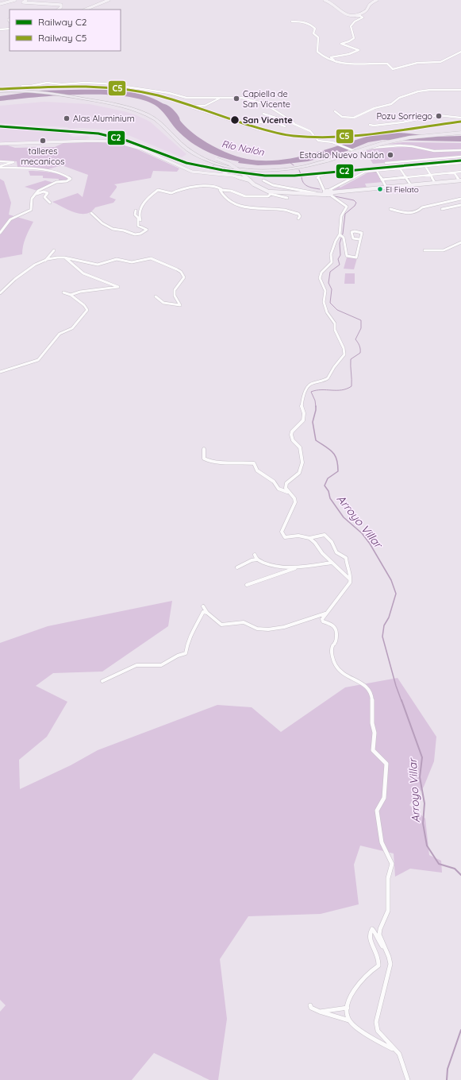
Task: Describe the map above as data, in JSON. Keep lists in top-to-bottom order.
{
  "water": ["Río Nalón", "Arroyo Villar"],
  "places": [
    "Capiella de San Vicente",
    "Pozu Sorriego",
    "Alas Aluminium",
    "San Vicente",
    "talleres mecanicos",
    "Estadio Nuevo Nalón",
    "El Fielato"
  ],
  "lines": ["rail line C5", "rail line C2"],
  "legend": ["Railway C2", "Railway C5"]
}
